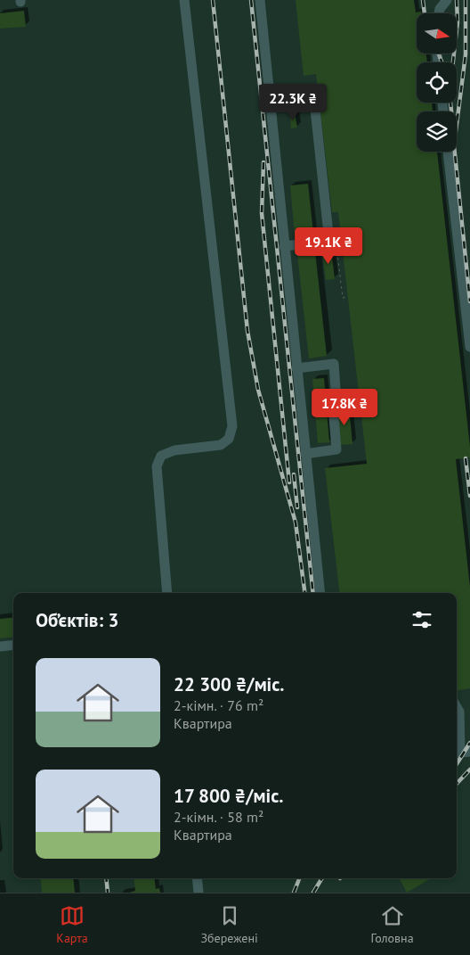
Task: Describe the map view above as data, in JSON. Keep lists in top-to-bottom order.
{
  "north": "right",
  "page": {
    "price": ["22.3K ₴", "19.1K ₴", "17.8K ₴"],
    "heading": "Об’єктів: 3",
    "list": [
      {
        "name": "22 300 ₴/міс.",
        "note": "2-кімн. · 76 m² · Квартира"
      },
      {
        "name": "17 800 ₴/міс.",
        "note": "2-кімн. · 58 m² · Квартира"
      }
    ],
    "tabs": ["Карта", "Збережені", "Головна"]
  }
}
